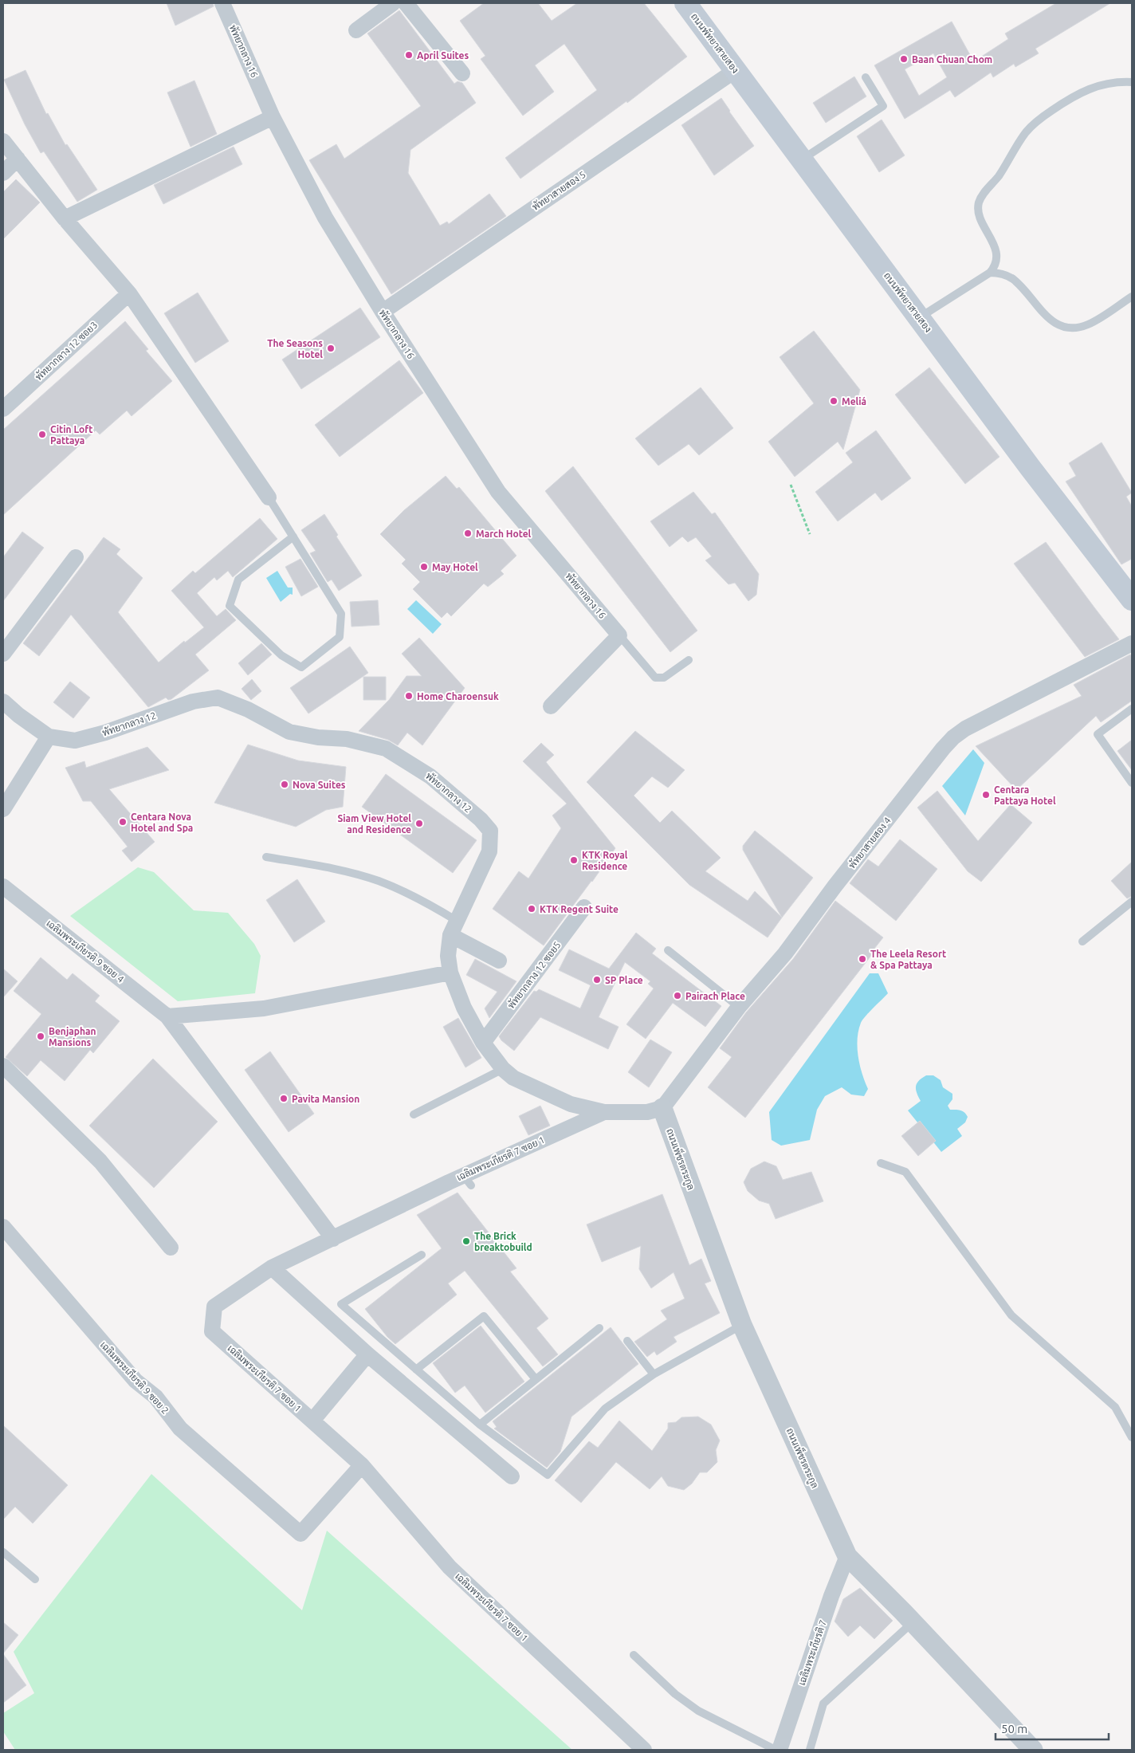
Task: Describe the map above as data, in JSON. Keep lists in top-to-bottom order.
{
  "streets": {
    "main road": ["ถนนพัทยาสายสอง"],
    "street": [
      "พัทยากลาง 16",
      "พัทยาสายสอง 5",
      "พัทยากลาง 12 ซอย3",
      "พัทยากลาง 12",
      "พัทยาสายสอง 4",
      "เฉลิมพระเกียรติ 9 ซอย 4",
      "พัทยากลาง 12 ซอย5",
      "เฉลิมพระเกียรติ 7 ซอย 1",
      "ถนนเพ็ชรตระกูล",
      "เฉลิมพระเกียรติ 9 ซอย 2",
      "เฉลิมพระเกียรติ 7"
    ]
  },
  "crossings": [
    ["ถนนพัทยาสายสอง", "พัทยาสายสอง 5"],
    ["พัทยากลาง 16", "พัทยาสายสอง 5"],
    ["พัทยากลาง 12", "พัทยาสายสอง 4"],
    ["พัทยากลาง 12", "พัทยากลาง 12 ซอย5"],
    ["พัทยากลาง 12", "เฉลิมพระเกียรติ 7 ซอย 1"],
    ["พัทยากลาง 12", "ถนนเพ็ชรตระกูล"],
    ["พัทยาสายสอง 4", "ถนนเพ็ชรตระกูล"],
    ["เฉลิมพระเกียรติ 9 ซอย 4", "เฉลิมพระเกียรติ 7 ซอย 1"],
    ["เฉลิมพระเกียรติ 7 ซอย 1", "เฉลิมพระเกียรติ 9 ซอย 2"],
    ["ถนนเพ็ชรตระกูล", "เฉลิมพระเกียรติ 7"]
  ],
  "places": [
    "April Suites",
    "Baan Chuan Chom",
    "The Seasons Hotel",
    "Meliá",
    "Citin Loft Pattaya",
    "March Hotel",
    "May Hotel",
    "Home Charoensuk",
    "Nova Suites",
    "Centara Pattaya Hotel",
    "Centara Nova Hotel and Spa",
    "Siam View Hotel and Residence",
    "KTK Royal Residence",
    "KTK Regent Suite",
    "The Leela Resort & Spa Pattaya",
    "SP Place",
    "Pairach Place",
    "Benjaphan Mansions",
    "Pavita Mansion",
    "The Brick breaktobuild"
  ],
  "scale_bar": "50 m"
}
